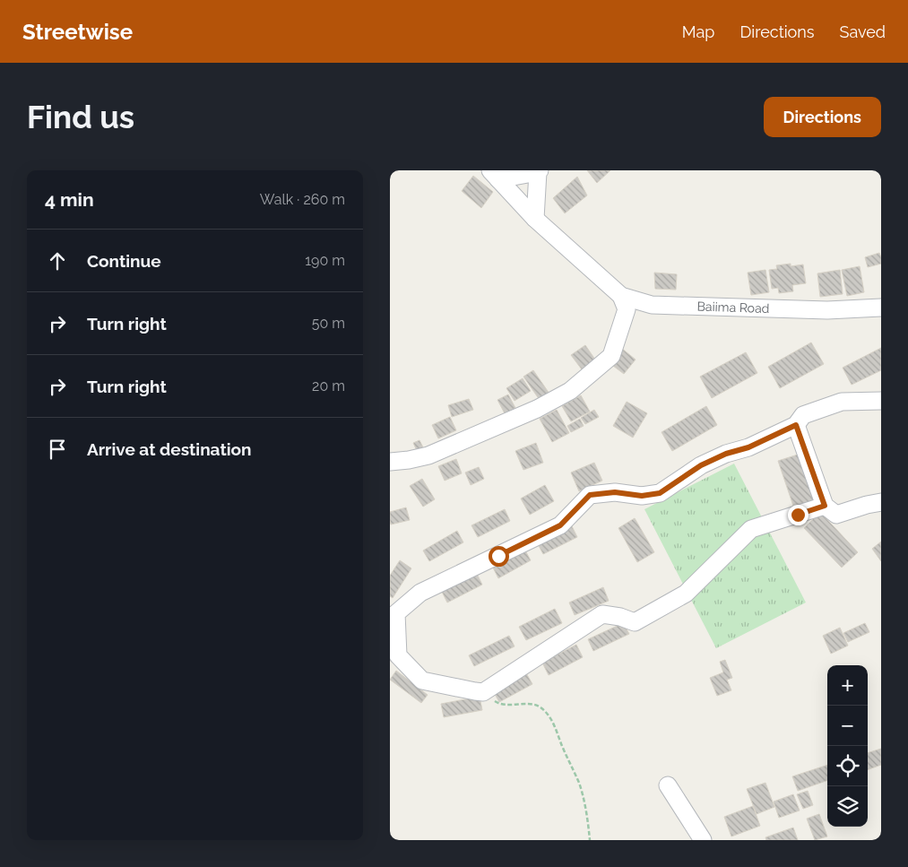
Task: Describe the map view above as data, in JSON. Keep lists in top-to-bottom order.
{
  "streets": {
    "street": ["Baiima Road"]
  },
  "page": {
    "header": "Streetwise",
    "nav": ["Map", "Directions", "Saved"],
    "buttons": "Directions",
    "title": "Find us",
    "heading": ["4 min", "Walk · 260 m"],
    "list": [
      ["Continue", "190 m"],
      ["Turn right", "50 m"],
      ["Turn right", "20 m"],
      "Arrive at destination"
    ],
    "map_buttons": ["+", "−"]
  }
}
